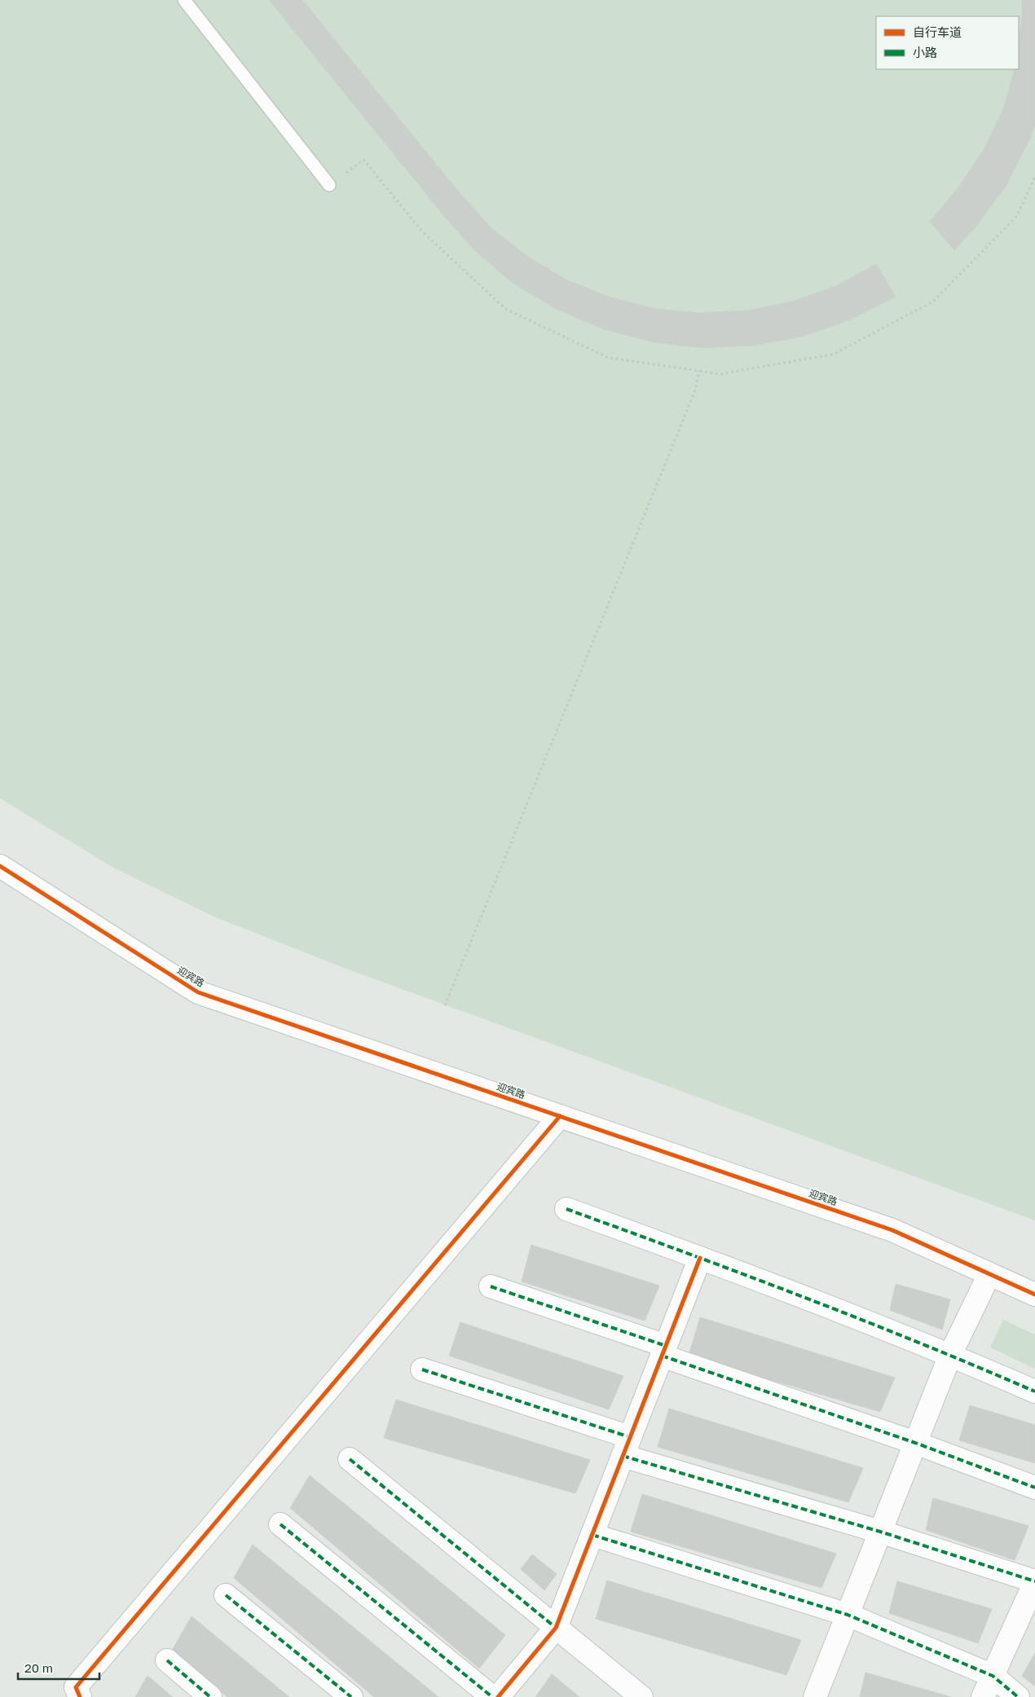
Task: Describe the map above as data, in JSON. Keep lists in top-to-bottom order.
{
  "streets": {
    "street": ["迎宾路"]
  },
  "legend": ["自行车道", "小路"],
  "scale_bar": "20 m"
}
